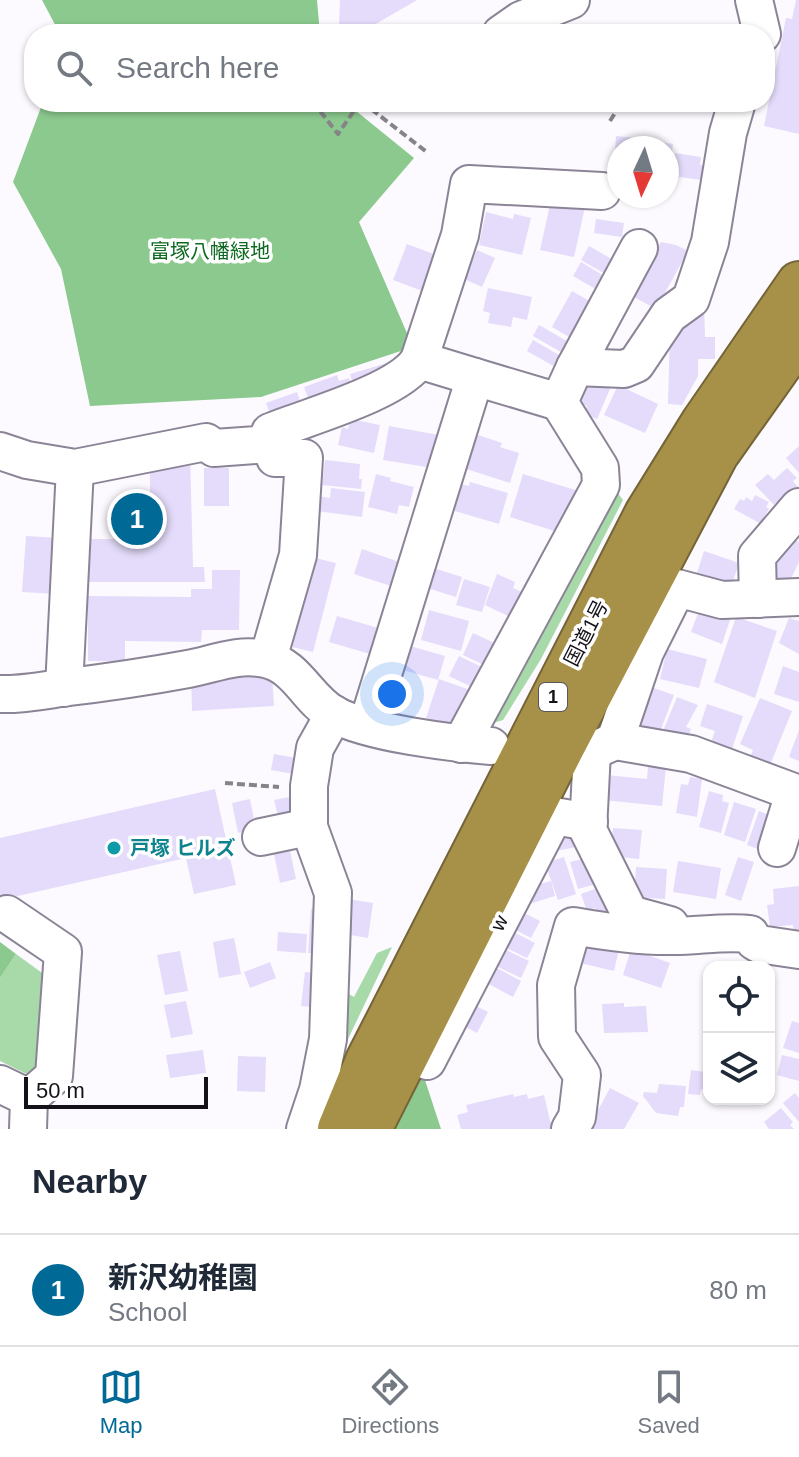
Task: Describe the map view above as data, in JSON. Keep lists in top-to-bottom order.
{
  "streets": {
    "highway": ["国道1号", "1"],
    "street": ["w"]
  },
  "parks": ["富塚八幡緑地"],
  "places": ["戸塚 ヒルズ"],
  "scale_bar": "50 m",
  "north": "bottom",
  "page": {
    "search": "Search here",
    "pins": "1",
    "scale": "50 m",
    "heading": "Nearby",
    "list": [
      {
        "mark": "1",
        "name": "新沢幼稚園",
        "note": "School",
        "value": "80 m"
      }
    ],
    "nav": ["Map", "Directions", "Saved"]
  }
}
